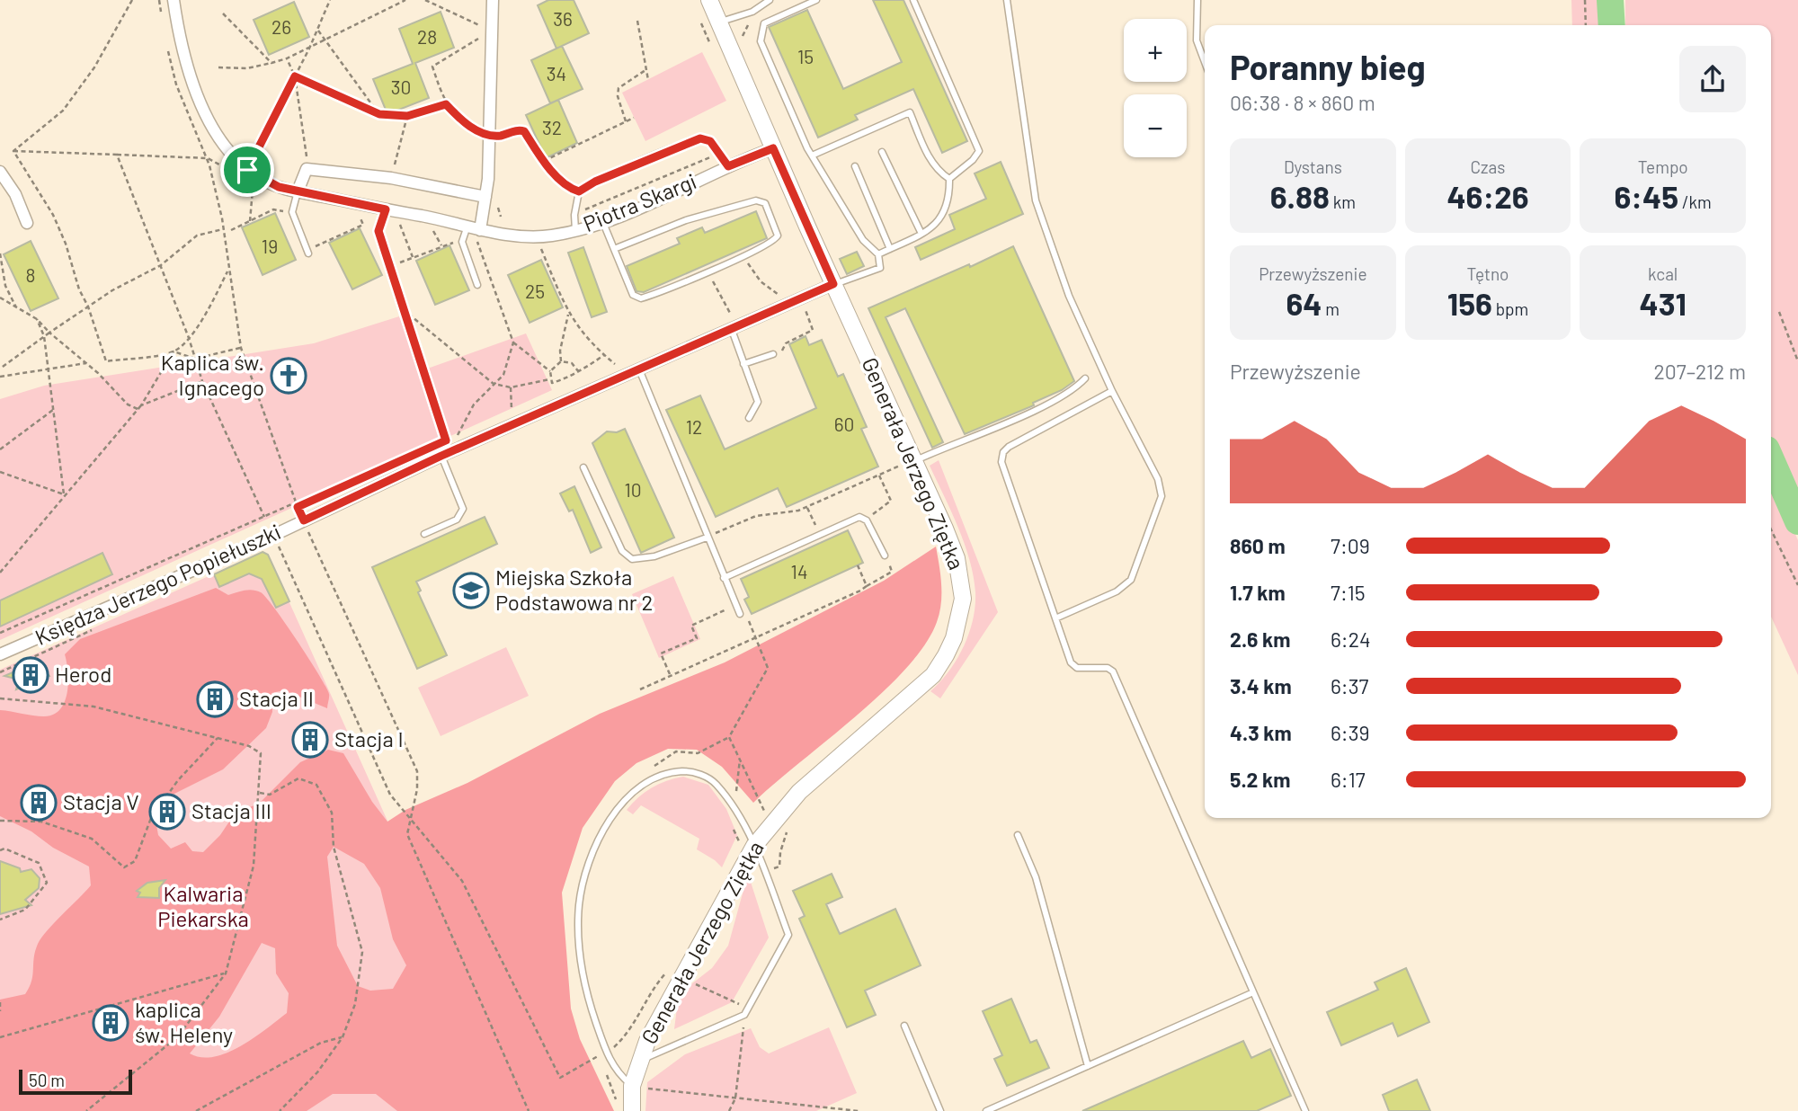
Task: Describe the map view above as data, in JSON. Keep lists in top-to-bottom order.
{
  "streets": {
    "street": ["Piotra Skargi", "Generała Jerzego Ziętka", "Księdza Jerzego Popiełuszki"]
  },
  "crossings": [
    ["Piotra Skargi", "Generała Jerzego Ziętka"],
    ["Generała Jerzego Ziętka", "Księdza Jerzego Popiełuszki"]
  ],
  "parks": ["Kalwaria Piekarska"],
  "places": {
    "church": ["Kaplica św. Ignacego"],
    "school or university": ["Miejska Szkoła Podstawowa nr 2"],
    "building": [
      "Herod",
      "Stacja II",
      "Stacja I",
      "Stacja V",
      "Stacja III",
      "kaplica św. Heleny"
    ]
  },
  "house_numbers": [
    "36",
    "26",
    "28",
    "15",
    "34",
    "30",
    "32",
    "19",
    "8",
    "25",
    "60",
    "12",
    "10",
    "14"
  ],
  "scale_bar": "50 m",
  "page": {
    "map_buttons": ["+", "−"],
    "heading": ["Poranny bieg", "06:38 · 8 × 860 m"],
    "stats": [
      ["Dystans", "6.88 km"],
      ["Czas", "46:26"],
      ["Tempo", "6:45 /km"],
      ["Przewyższenie", "64 m"],
      ["Tętno", "156 bpm"],
      ["kcal", "431"]
    ],
    "chart": ["Przewyższenie", "207–212 m"],
    "list": [
      {
        "name": "860 m",
        "note": "7:09"
      },
      {
        "name": "1.7 km",
        "note": "7:15"
      },
      {
        "name": "2.6 km",
        "note": "6:24"
      },
      {
        "name": "3.4 km",
        "note": "6:37"
      },
      {
        "name": "4.3 km",
        "note": "6:39"
      },
      {
        "name": "5.2 km",
        "note": "6:17"
      }
    ],
    "scale": "50 m"
  }
}
